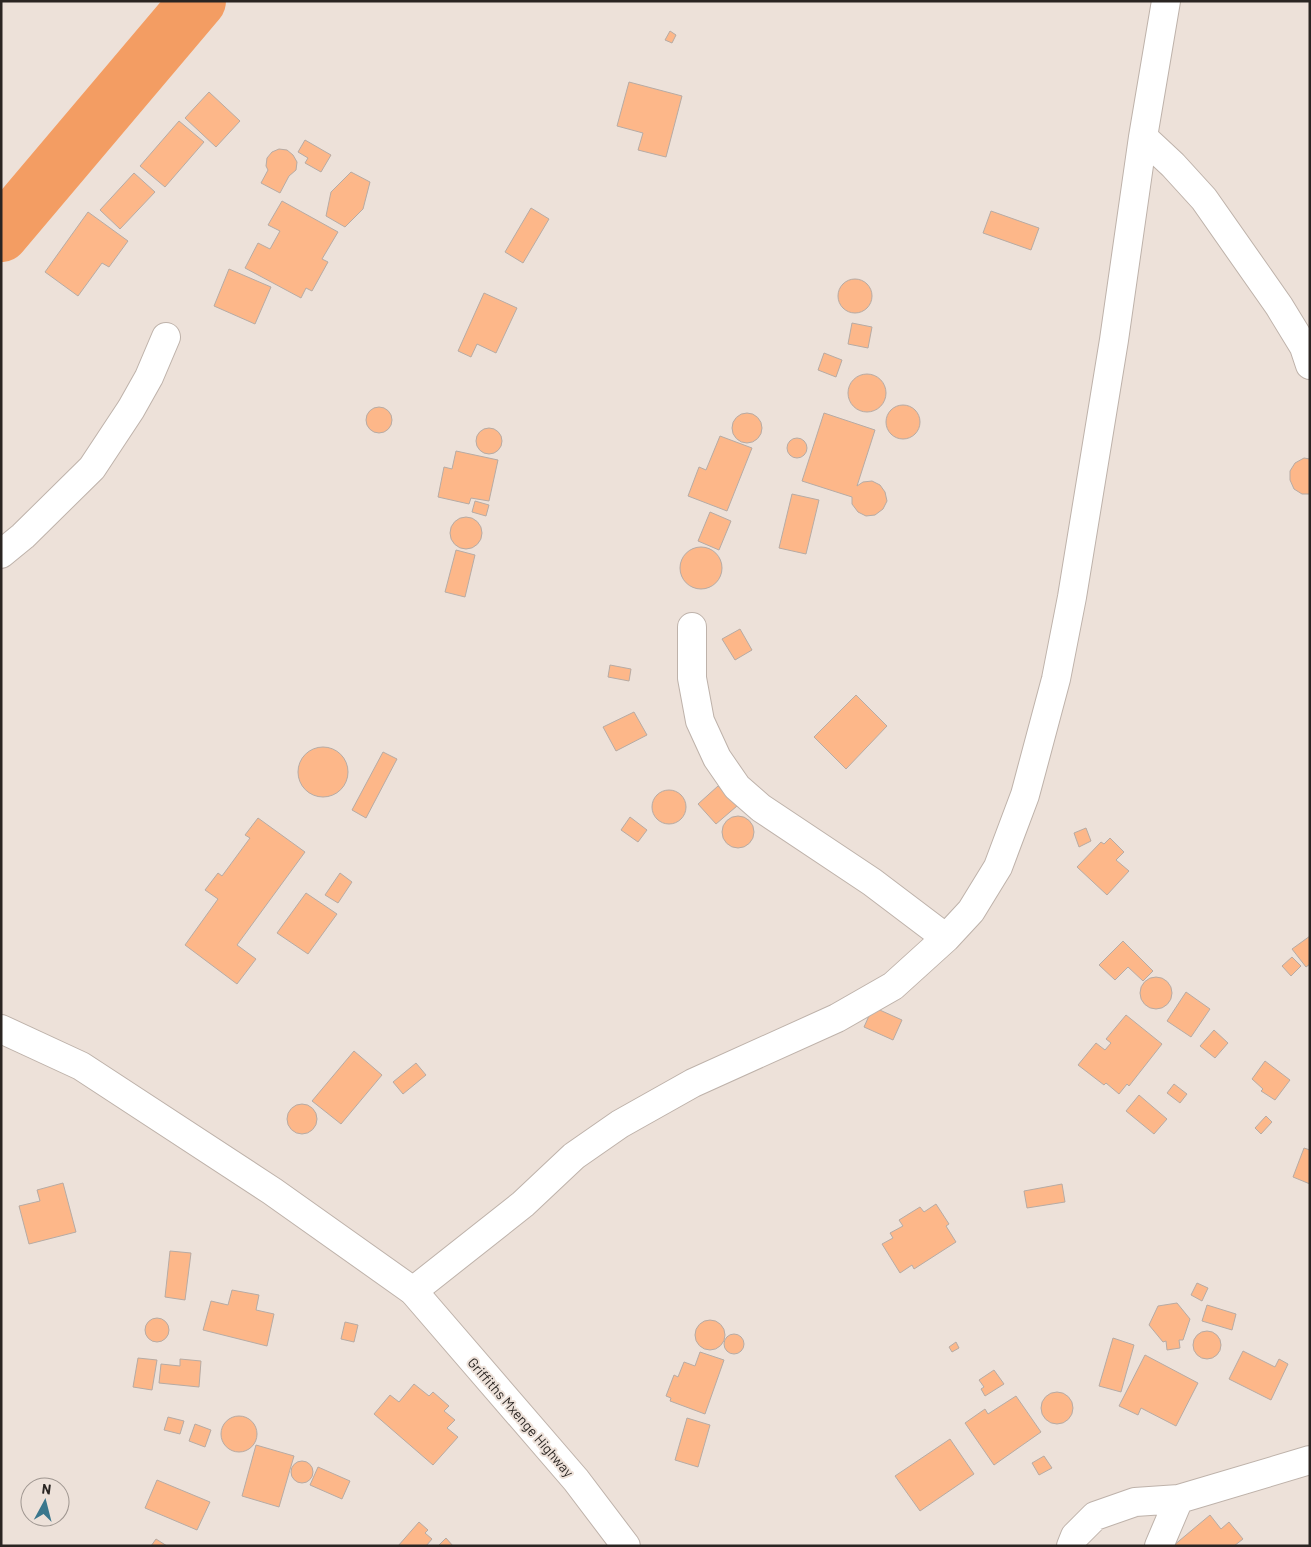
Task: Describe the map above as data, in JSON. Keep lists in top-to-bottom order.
{
  "streets": {
    "street": ["Griffiths Mxenge Highway"]
  },
  "north": "top"
}
